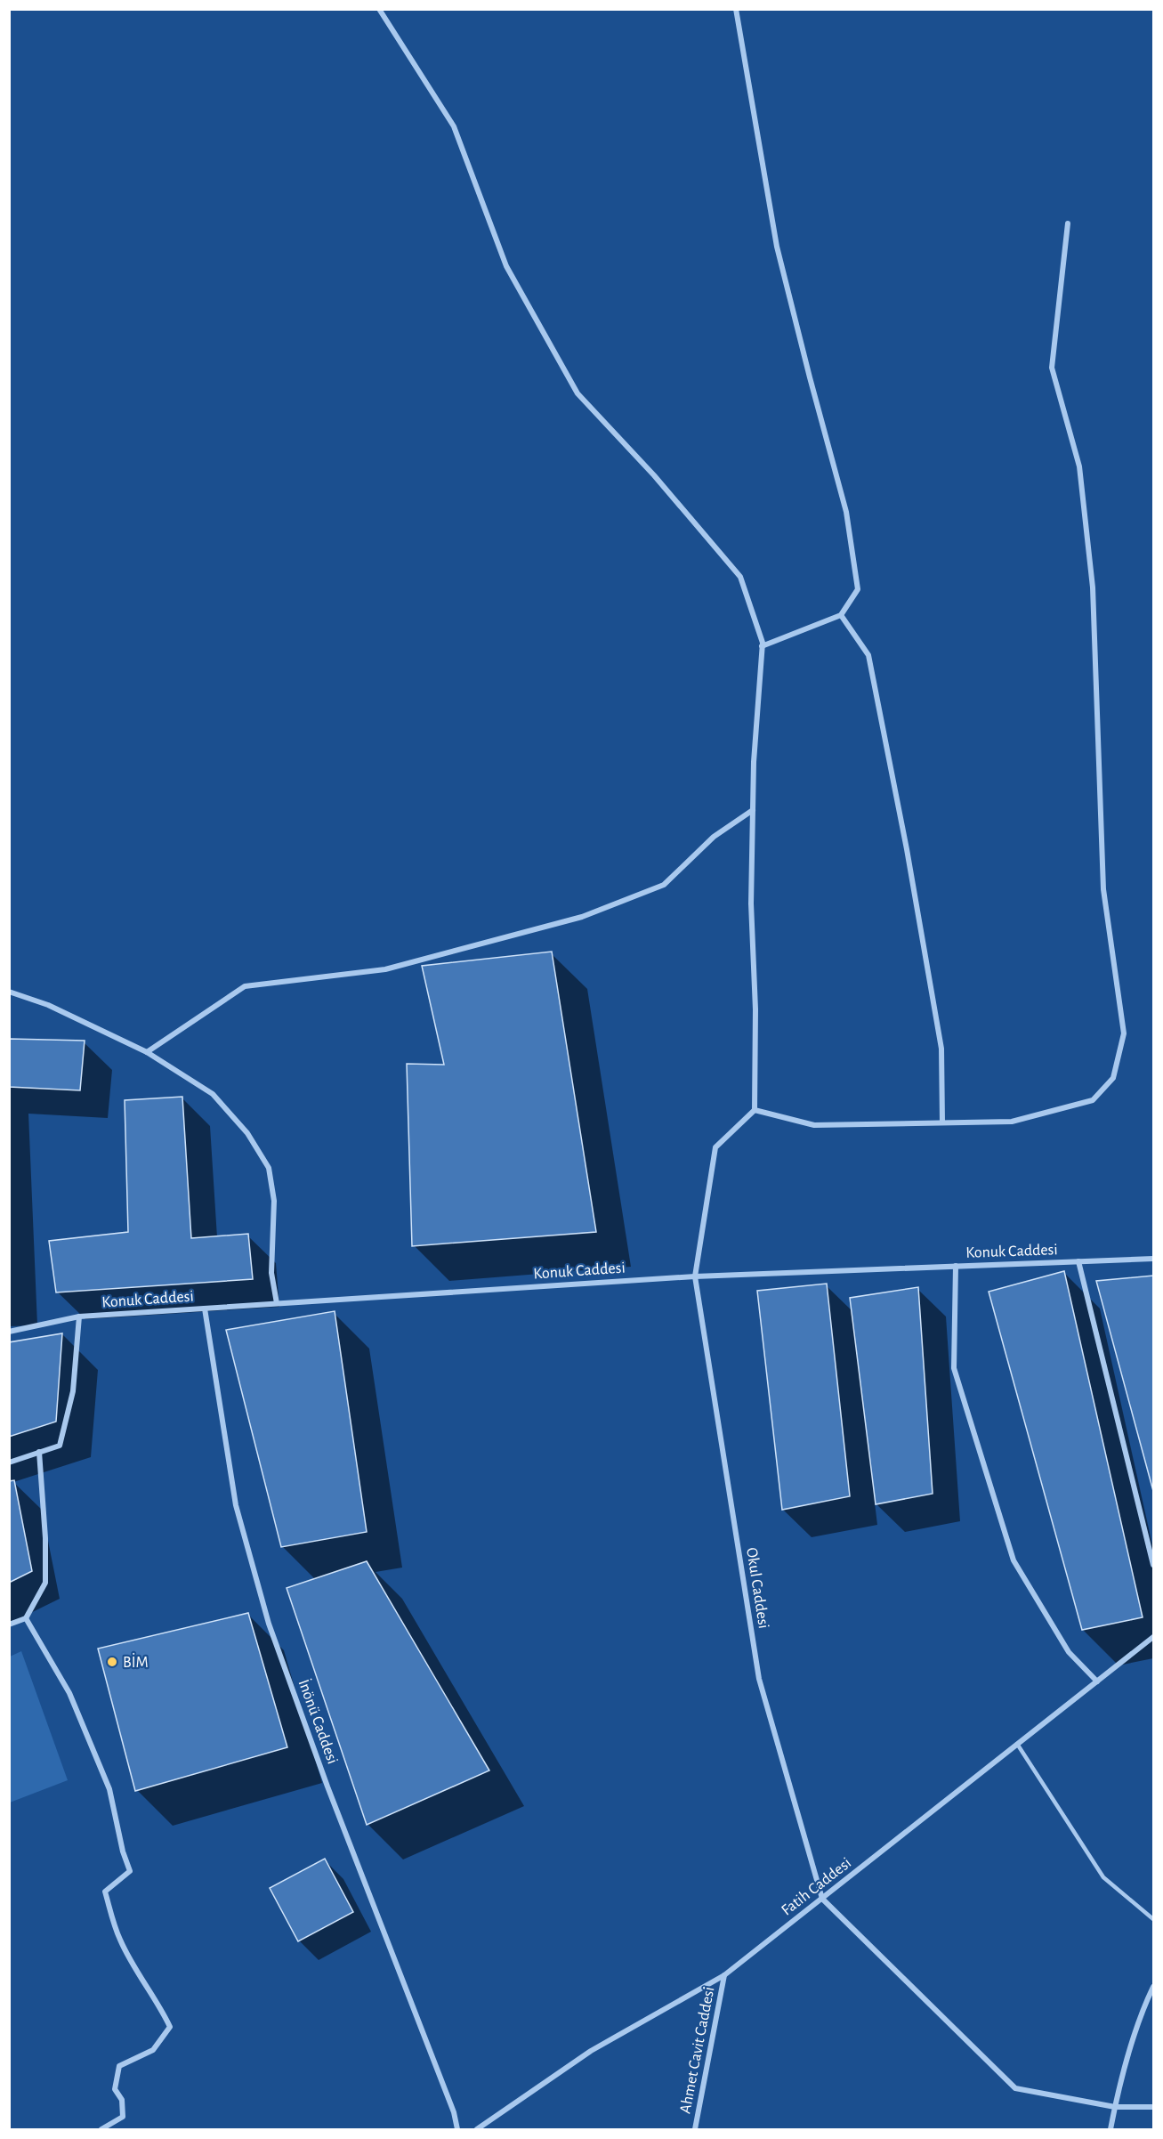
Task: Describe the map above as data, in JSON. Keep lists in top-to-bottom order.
{
  "streets": {
    "street": [
      "Konuk Caddesi",
      "Okul Caddesi",
      "İnönü Caddesi",
      "Fatih Caddesi",
      "Ahmet Cavit Caddesi"
    ]
  },
  "crossings": [
    ["Konuk Caddesi", "Okul Caddesi"],
    ["Konuk Caddesi", "İnönü Caddesi"],
    ["Okul Caddesi", "Fatih Caddesi"],
    ["Fatih Caddesi", "Ahmet Cavit Caddesi"]
  ],
  "places": ["BİM"]
}
